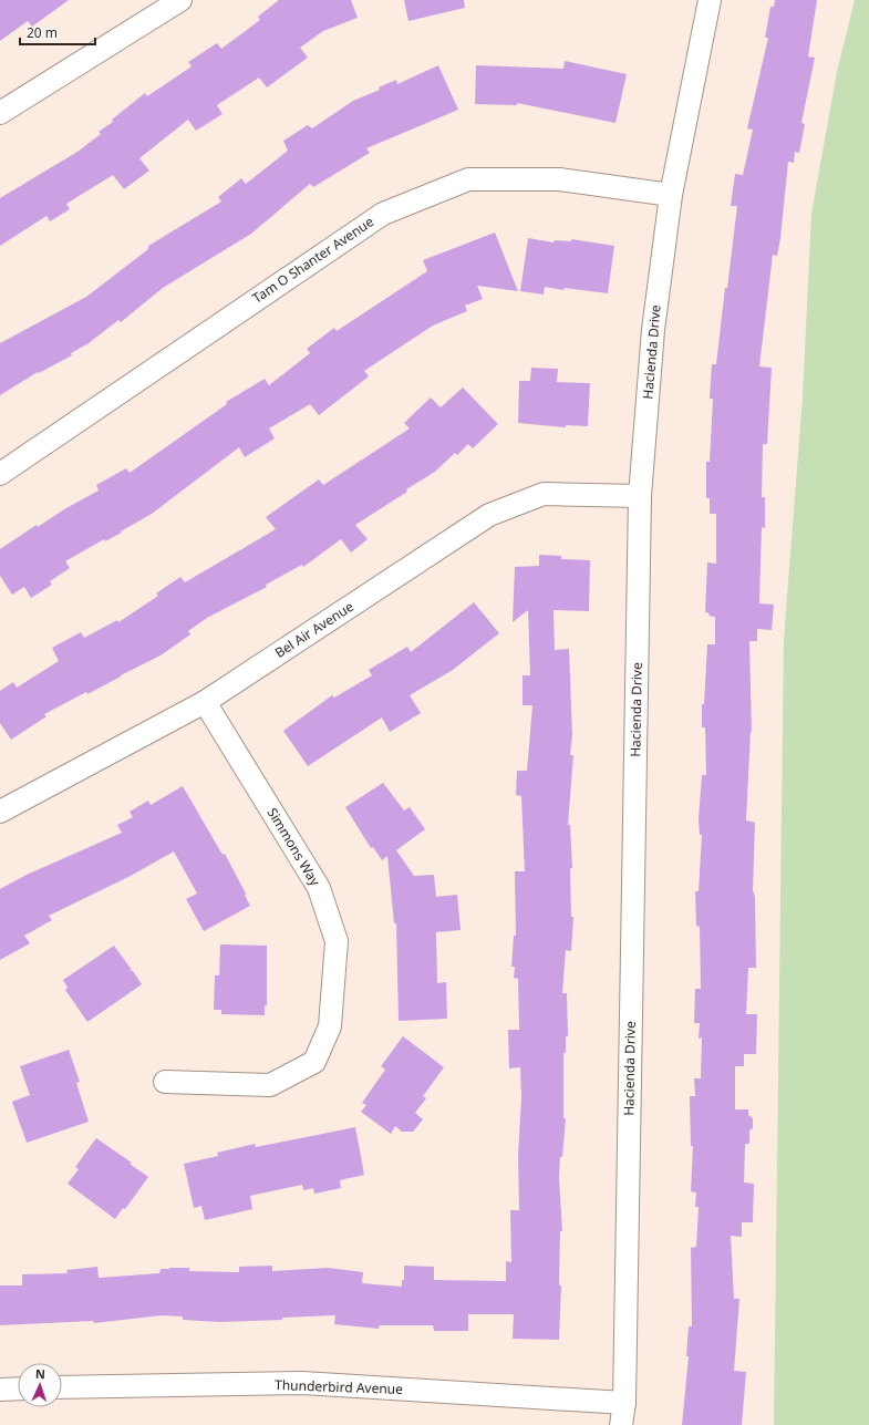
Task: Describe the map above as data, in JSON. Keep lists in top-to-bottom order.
{
  "streets": {
    "street": [
      "Tam O Shanter Avenue",
      "Hacienda Drive",
      "Bel Air Avenue",
      "Simmons Way",
      "Thunderbird Avenue"
    ]
  },
  "crossings": [
    ["Tam O Shanter Avenue", "Hacienda Drive"],
    ["Hacienda Drive", "Bel Air Avenue"],
    ["Hacienda Drive", "Thunderbird Avenue"],
    ["Bel Air Avenue", "Simmons Way"]
  ],
  "scale_bar": "20 m",
  "north": "top"
}
